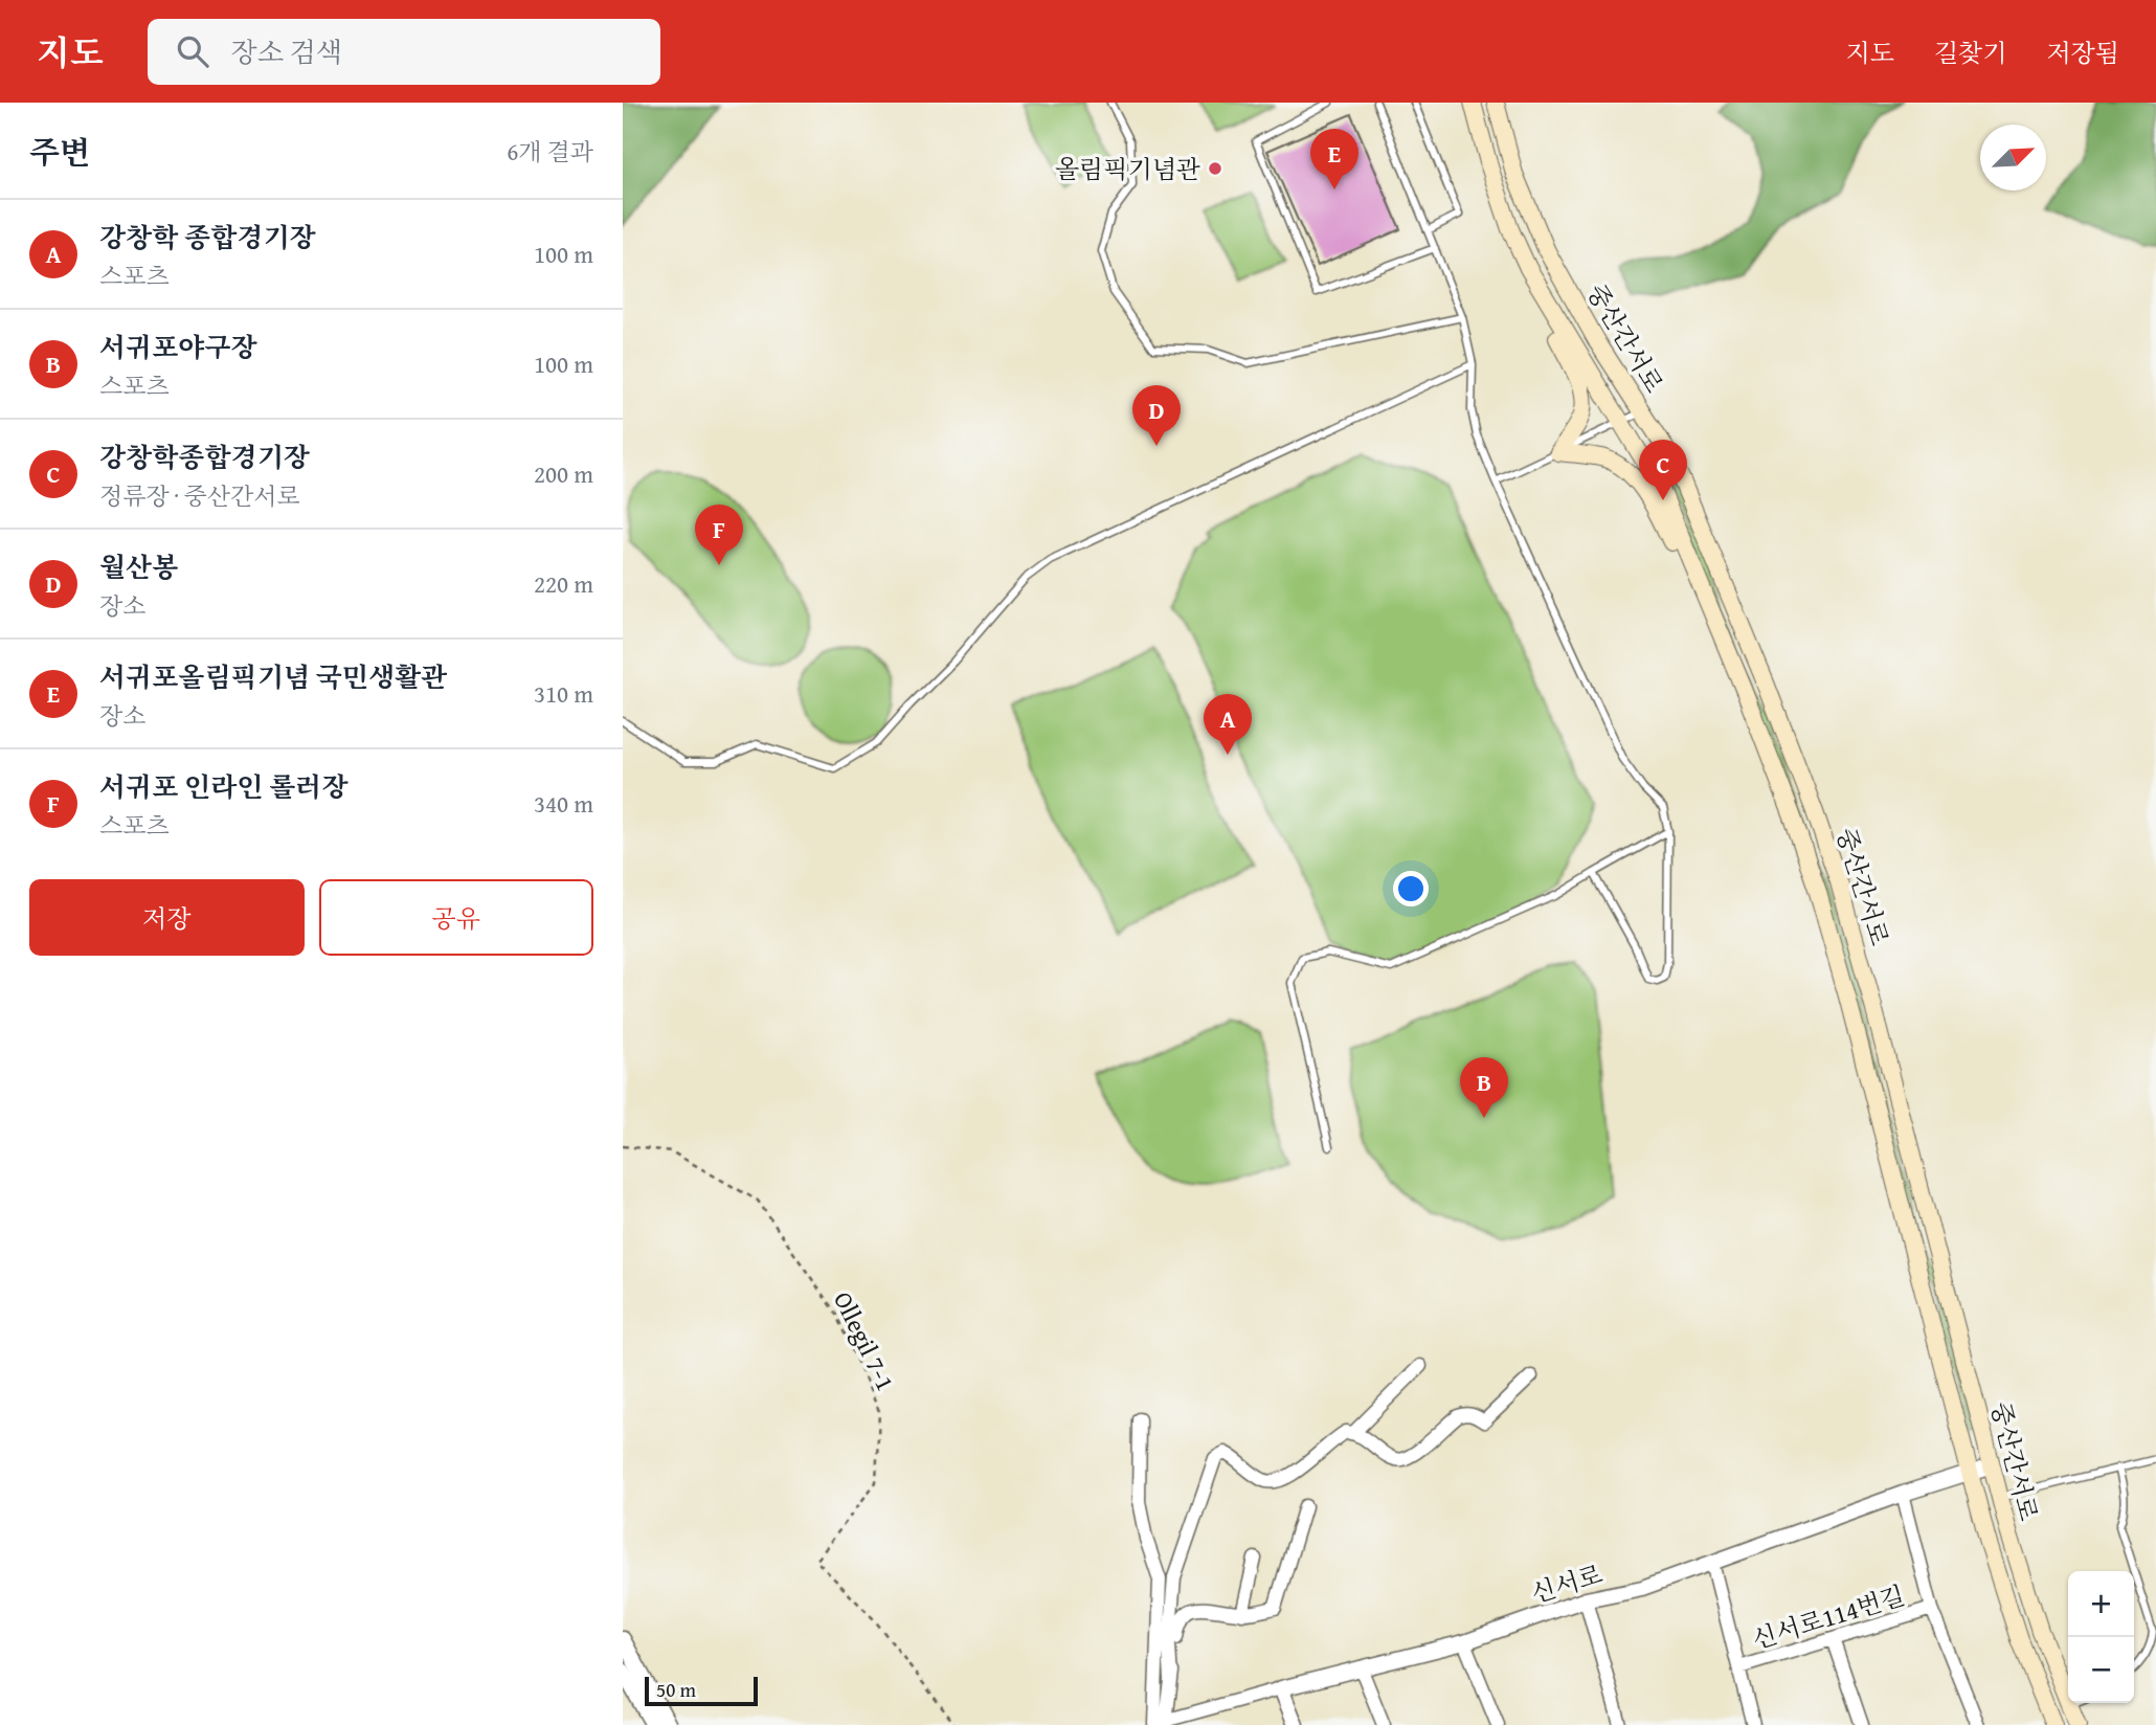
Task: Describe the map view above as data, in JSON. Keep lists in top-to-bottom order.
{
  "streets": {
    "main road": ["중산간서로"],
    "street": ["신서로", "신서로114번길"],
    "path": ["Ollegil 7-1"]
  },
  "crossings": [
    ["중산간서로", "신서로"],
    ["신서로", "신서로114번길"]
  ],
  "places": ["올림픽기념관"],
  "scale_bar": "50 m",
  "north": "top right",
  "page": {
    "header": "지도",
    "search": "장소 검색",
    "nav": ["지도", "길찾기", "저장됨"],
    "heading": ["주변", "6개 결과"],
    "pins": [
      "E",
      "D",
      "C",
      "F",
      "A",
      "B"
    ],
    "list": [
      {
        "mark": "A",
        "name": "강창학 종합경기장",
        "note": "스포츠",
        "value": "100 m"
      },
      {
        "mark": "B",
        "name": "서귀포야구장",
        "note": "스포츠",
        "value": "100 m"
      },
      {
        "mark": "C",
        "name": "강창학종합경기장",
        "note": "정류장 · 중산간서로",
        "value": "200 m"
      },
      {
        "mark": "D",
        "name": "월산봉",
        "note": "장소",
        "value": "220 m"
      },
      {
        "mark": "E",
        "name": "서귀포올림픽기념 국민생활관",
        "note": "장소",
        "value": "310 m"
      },
      {
        "mark": "F",
        "name": "서귀포 인라인 롤러장",
        "note": "스포츠",
        "value": "340 m"
      }
    ],
    "buttons": ["저장", "공유"],
    "map_buttons": ["+", "−"],
    "scale": "50 m"
  }
}
